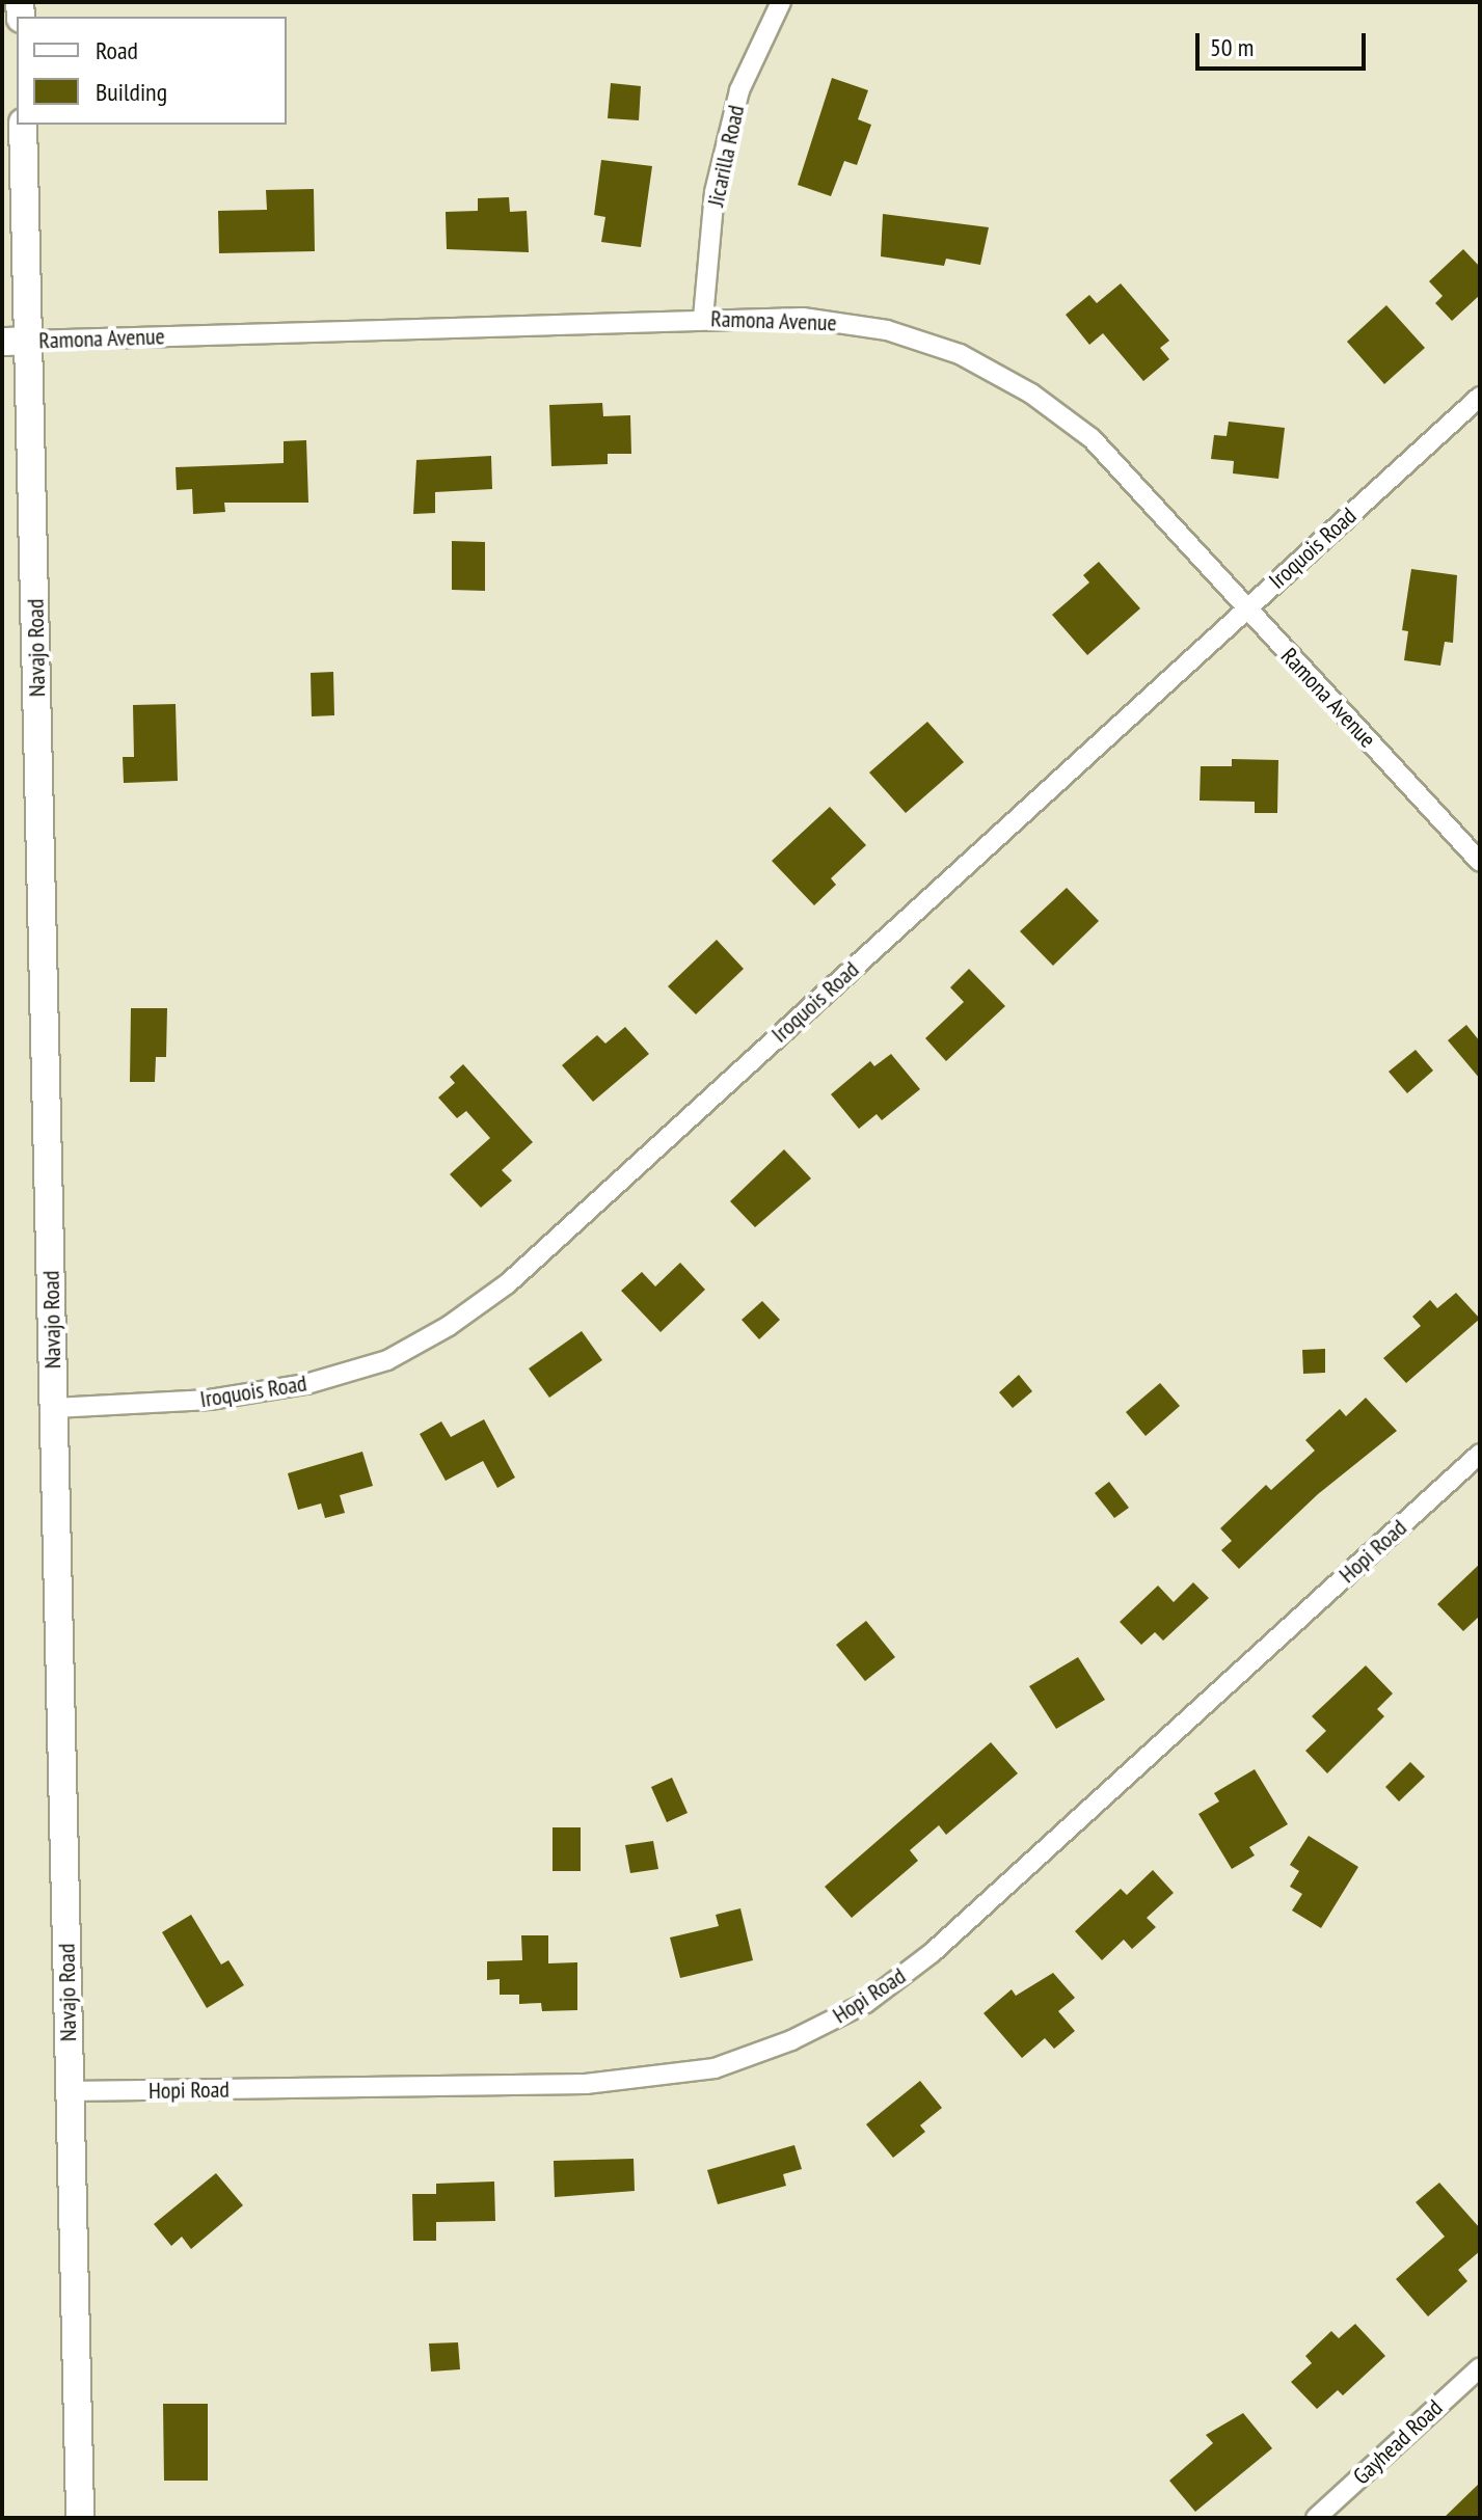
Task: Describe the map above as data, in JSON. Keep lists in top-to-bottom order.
{
  "streets": {
    "main road": ["Navajo Road"],
    "street": [
      "Jicarilla Road",
      "Ramona Avenue",
      "Iroquois Road",
      "Hopi Road",
      "Gayhead Road"
    ]
  },
  "crossings": [
    ["Jicarilla Road", "Ramona Avenue"],
    ["Ramona Avenue", "Iroquois Road"],
    ["Ramona Avenue", "Navajo Road"],
    ["Iroquois Road", "Navajo Road"],
    ["Navajo Road", "Hopi Road"]
  ],
  "legend": ["Road", "Building"],
  "scale_bar": "50 m"
}
